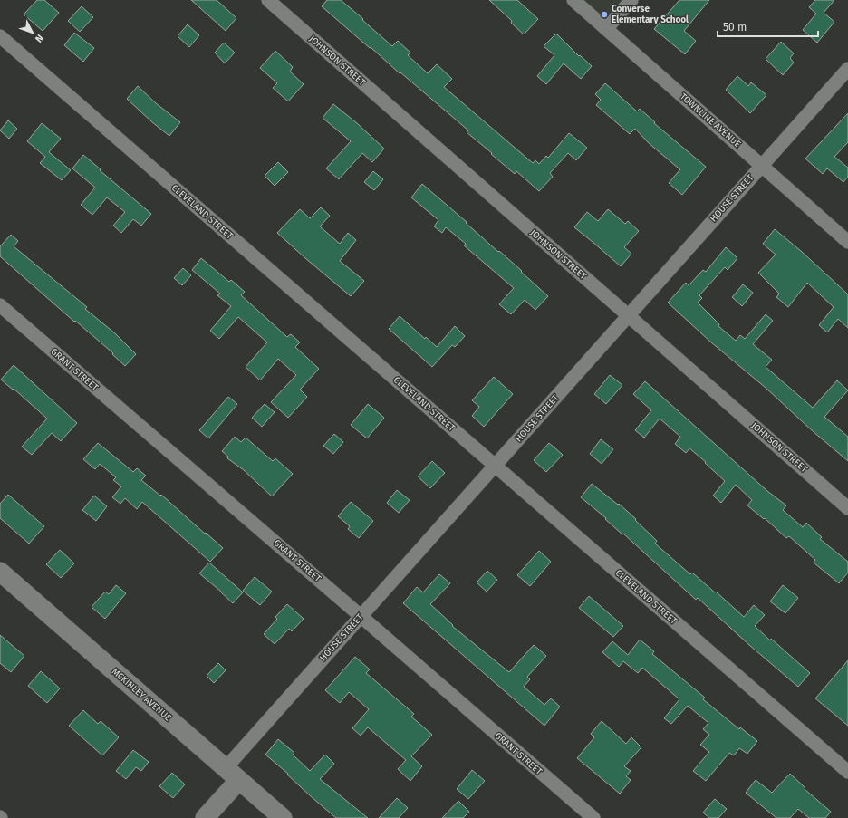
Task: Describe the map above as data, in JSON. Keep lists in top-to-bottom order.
{
  "streets": {
    "street": [
      "JOHNSON STREET",
      "TOWNLINE AVENUE",
      "HOUSE STREET",
      "CLEVELAND STREET",
      "GRANT STREET",
      "MCKINLEY AVENUE"
    ]
  },
  "crossings": [
    ["JOHNSON STREET", "HOUSE STREET"],
    ["TOWNLINE AVENUE", "HOUSE STREET"],
    ["HOUSE STREET", "CLEVELAND STREET"],
    ["HOUSE STREET", "GRANT STREET"],
    ["HOUSE STREET", "MCKINLEY AVENUE"]
  ],
  "places": ["Converse Elementary School"],
  "scale_bar": "50 m",
  "north": "bottom right"
}
